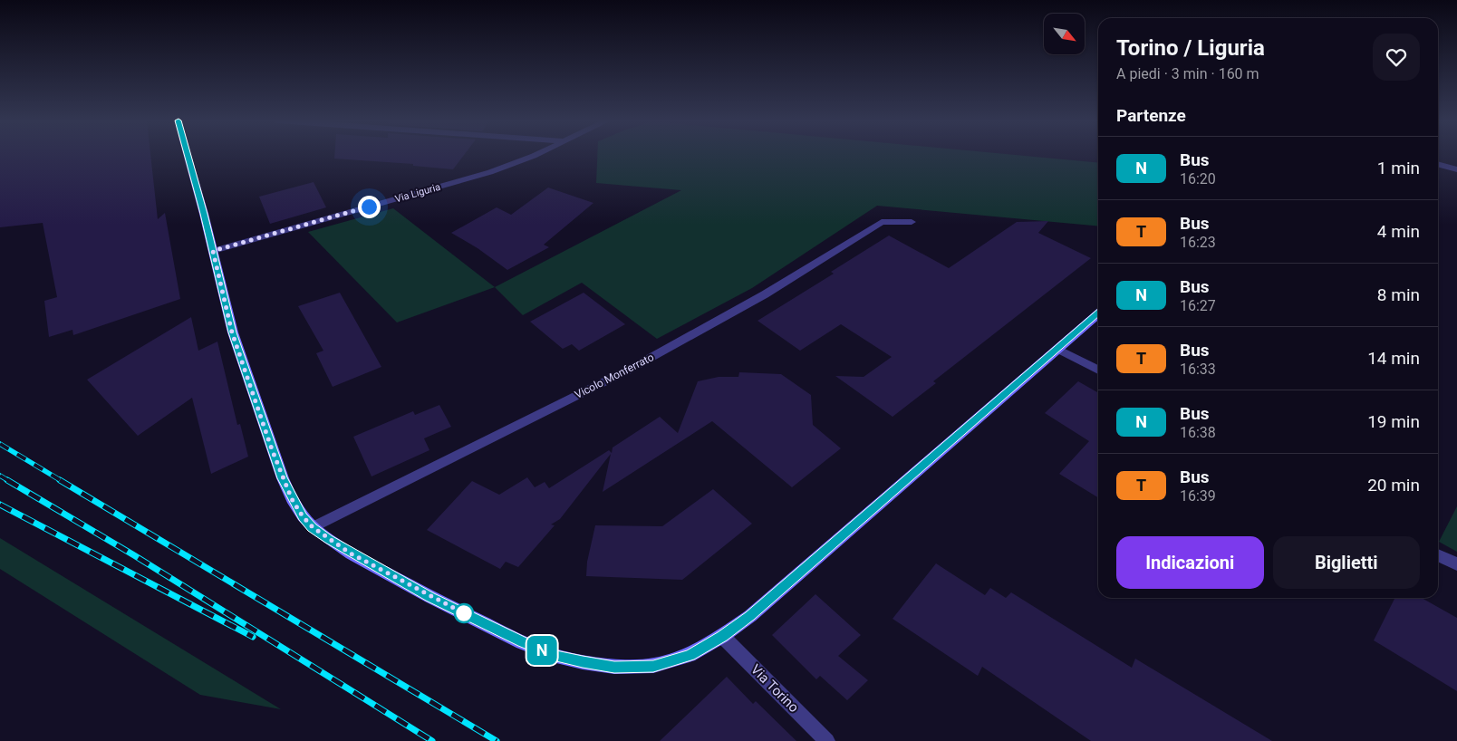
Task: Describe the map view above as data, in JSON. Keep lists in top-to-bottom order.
{
  "streets": {
    "street": ["Via Liguria", "Vicolo Monferrato", "Via Torino"]
  },
  "lines": ["bus line N"],
  "north": "bottom right",
  "page": {
    "on_map": "N",
    "heading": [
      ["Torino / Liguria", "A piedi · 3 min · 160 m"],
      "Partenze"
    ],
    "list": [
      {
        "mark": "N",
        "name": "Bus",
        "note": "16:20",
        "value": "1 min"
      },
      {
        "mark": "T",
        "name": "Bus",
        "note": "16:23",
        "value": "4 min"
      },
      {
        "mark": "N",
        "name": "Bus",
        "note": "16:27",
        "value": "8 min"
      },
      {
        "mark": "T",
        "name": "Bus",
        "note": "16:33",
        "value": "14 min"
      },
      {
        "mark": "N",
        "name": "Bus",
        "note": "16:38",
        "value": "19 min"
      },
      {
        "mark": "T",
        "name": "Bus",
        "note": "16:39",
        "value": "20 min"
      }
    ],
    "buttons": ["Indicazioni", "Biglietti"]
  }
}
